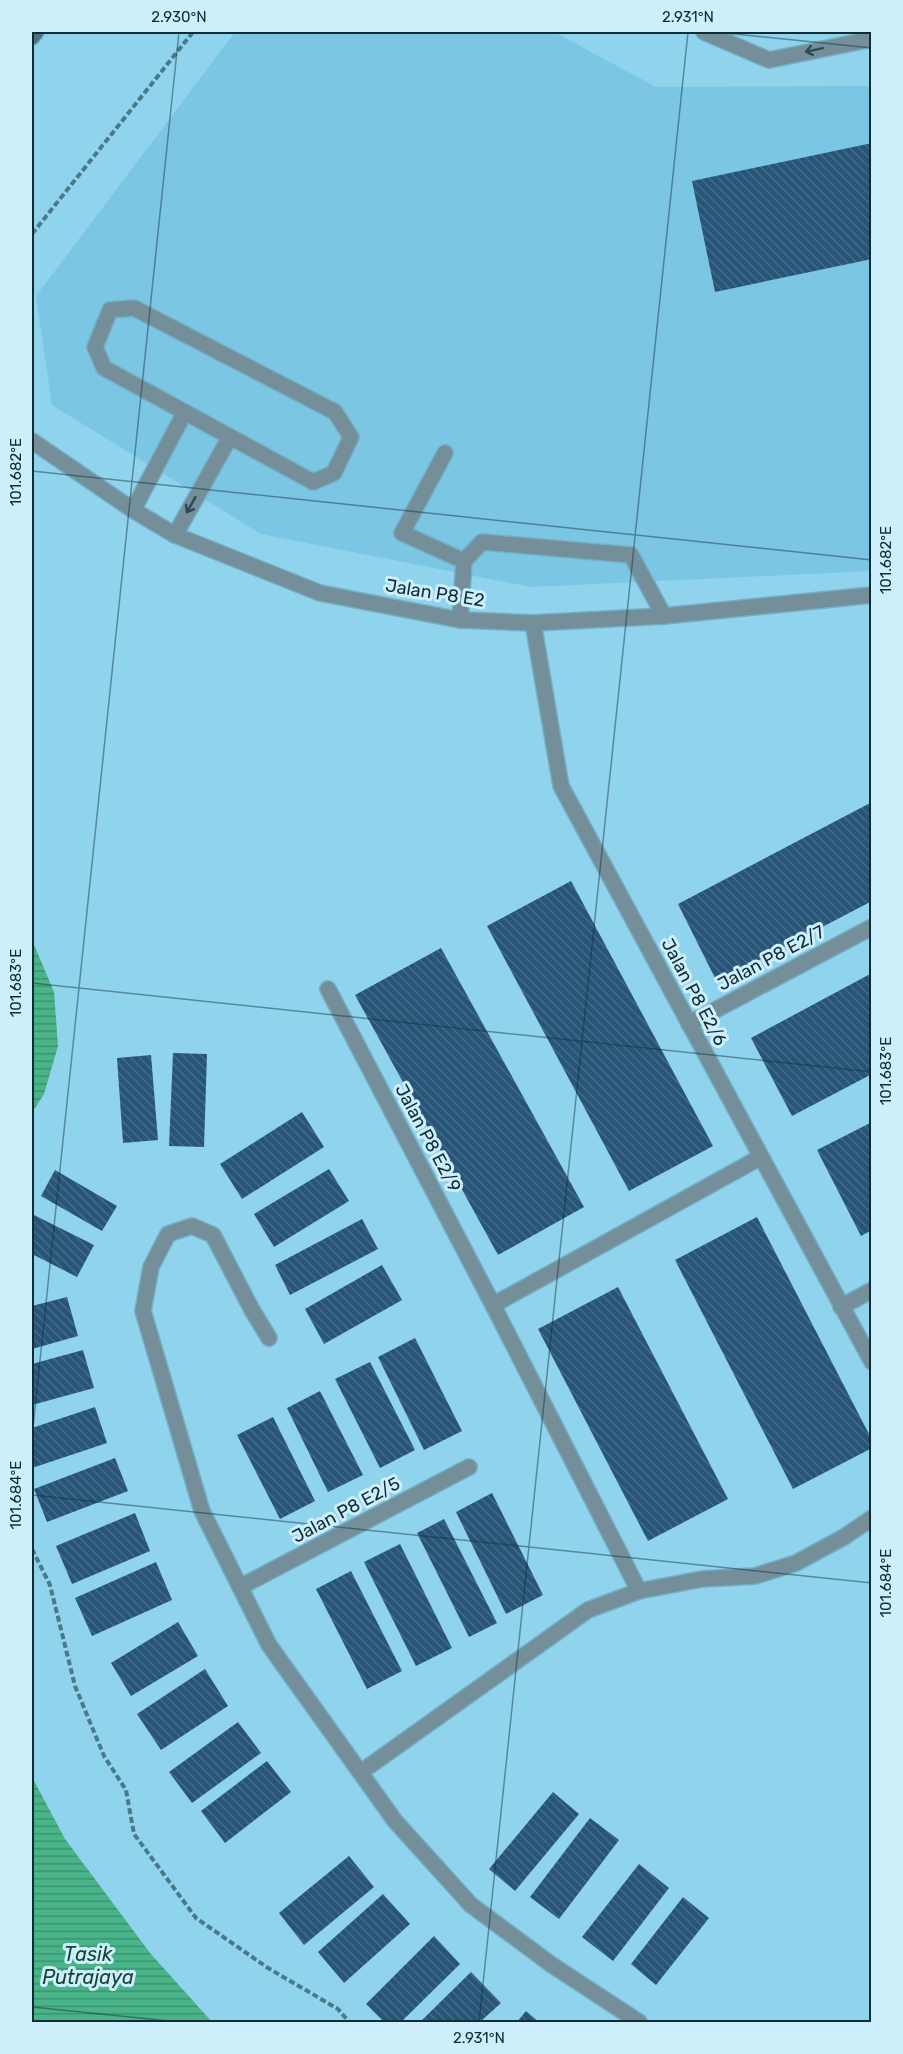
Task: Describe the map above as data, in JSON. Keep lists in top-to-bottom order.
{
  "streets": {
    "street": [
      "Jalan P8 E2",
      "Jalan P8 E2/7",
      "Jalan P8 E2/6",
      "Jalan P8 E2/9",
      "Jalan P8 E2/5"
    ]
  },
  "crossings": [
    ["Jalan P8 E2", "Jalan P8 E2/6"],
    ["Jalan P8 E2/7", "Jalan P8 E2/6"]
  ],
  "water": ["Tasik Putrajaya"],
  "coordinates": [
    "2.930°N",
    "2.931°N",
    "101.682°E",
    "101.683°E",
    "101.684°E"
  ]
}
